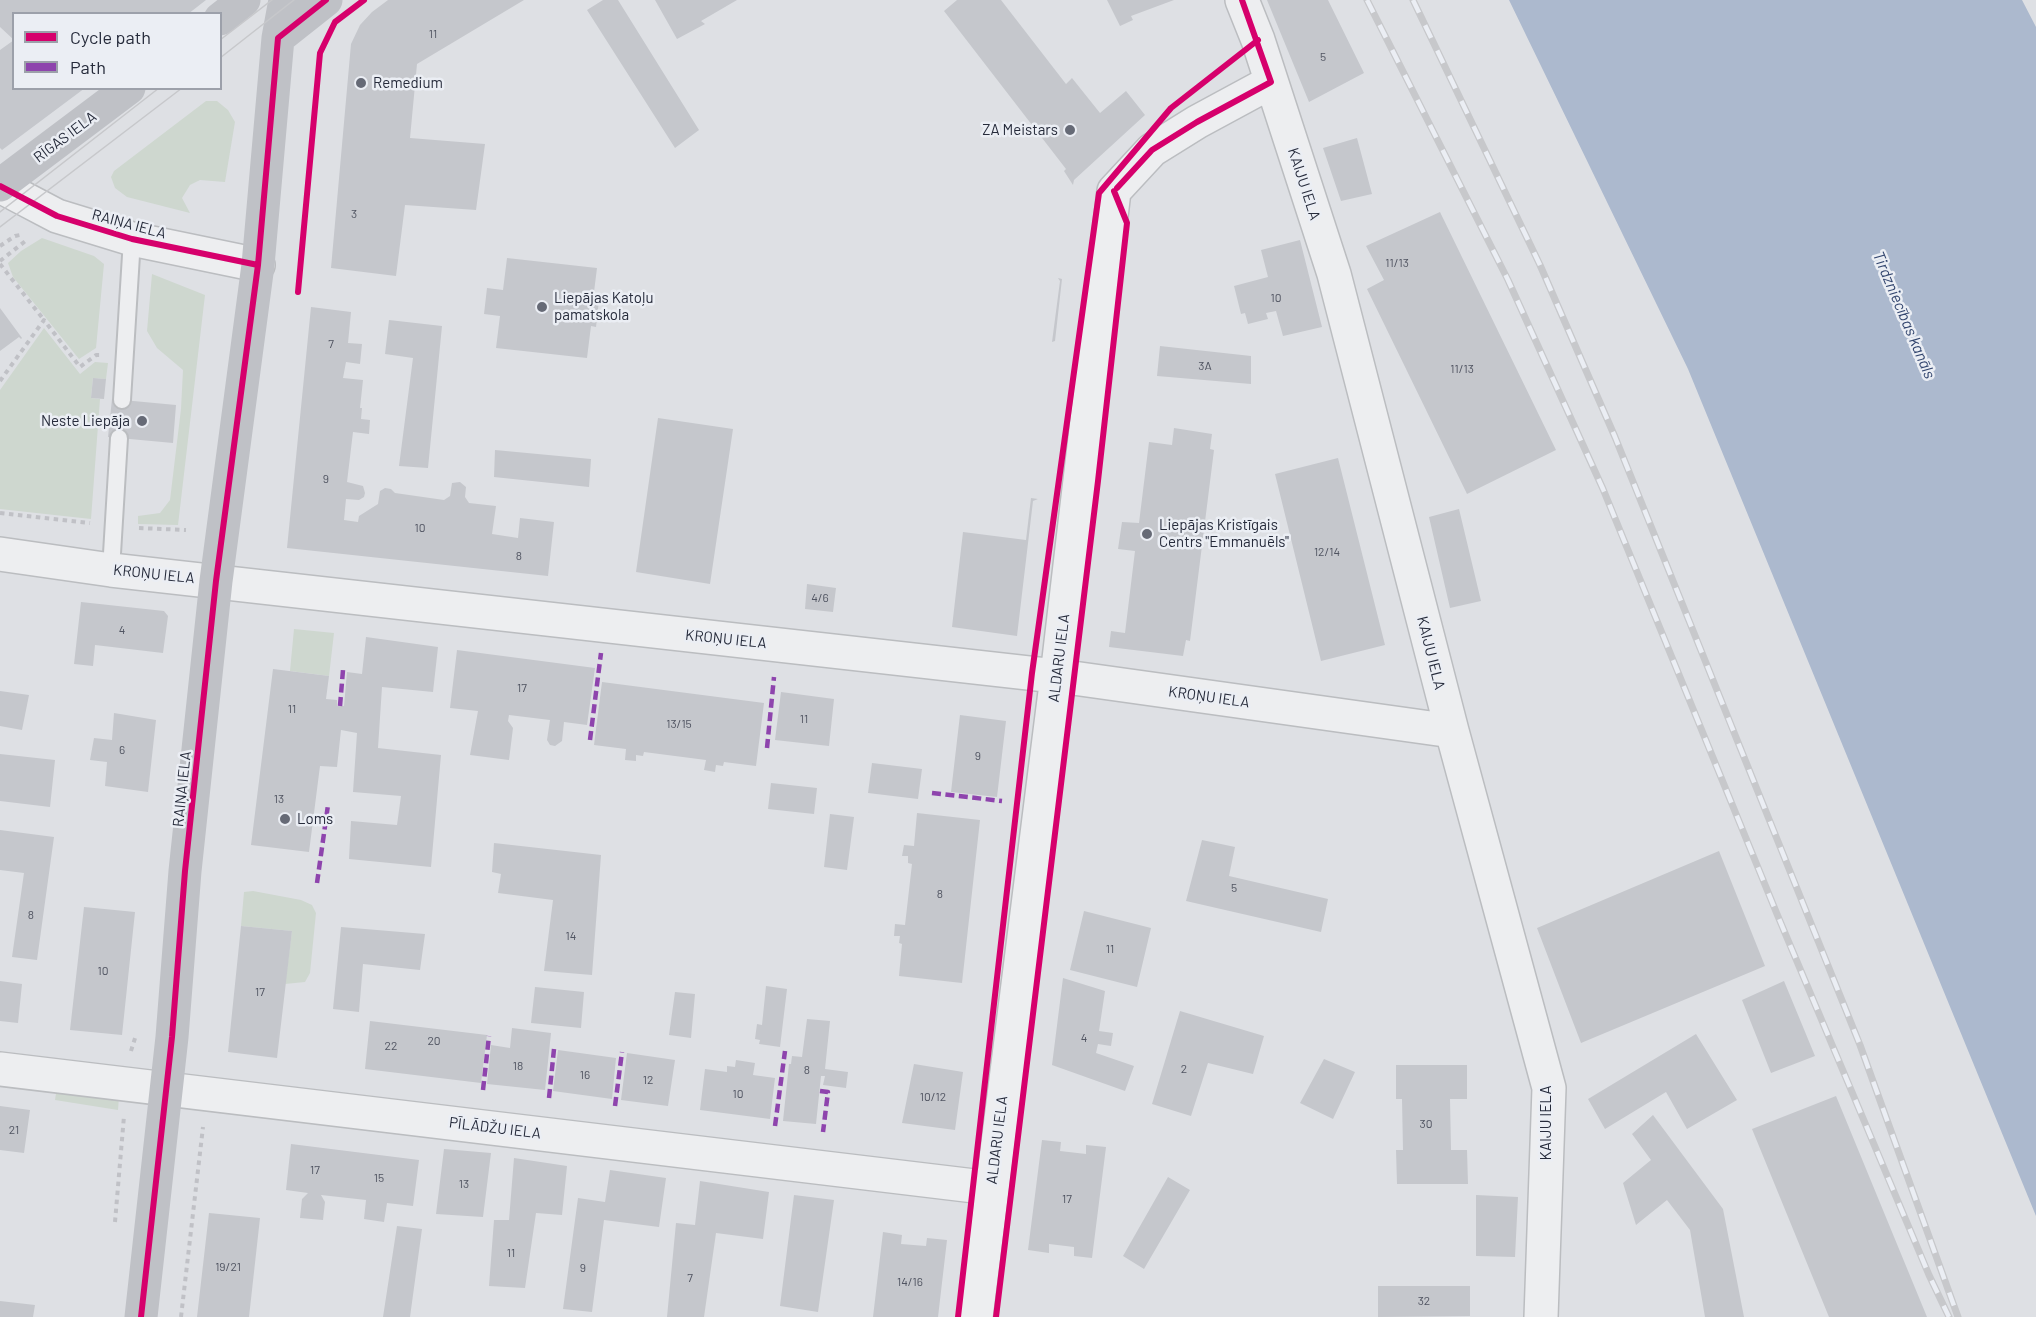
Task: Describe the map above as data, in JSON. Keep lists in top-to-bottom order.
{
  "streets": {
    "main road": ["RĪGAS IELA", "RAIŅA IELA"],
    "street": [
      "KAIJU IELA",
      "KROŅU IELA",
      "ALDARU IELA",
      "PĪLĀDŽU IELA"
    ]
  },
  "crossings": [
    ["RĪGAS IELA", "RAIŅA IELA"],
    ["KAIJU IELA", "KROŅU IELA"],
    ["KAIJU IELA", "ALDARU IELA"],
    ["RAIŅA IELA", "KROŅU IELA"],
    ["RAIŅA IELA", "PĪLĀDŽU IELA"],
    ["KROŅU IELA", "ALDARU IELA"],
    ["ALDARU IELA", "PĪLĀDŽU IELA"]
  ],
  "water": ["Tirdzniecības kanāls"],
  "places": [
    "Remedium",
    "ZA Meistars",
    "Liepājas Katoļu pamatskola",
    "Neste Liepāja",
    "Liepājas Kristīgais Centrs \"Emmanuēls\"",
    "Loms"
  ],
  "house_numbers": [
    "11",
    "5",
    "3",
    "11/13",
    "10",
    "7",
    "3A",
    "11/13",
    "9",
    "10",
    "12/14",
    "8",
    "4/6",
    "4",
    "17",
    "11",
    "11",
    "13/15",
    "6",
    "9",
    "13",
    "5",
    "8",
    "8",
    "14",
    "11",
    "10",
    "17",
    "4",
    "20",
    "22",
    "18",
    "2",
    "8",
    "16",
    "12",
    "10",
    "10/12",
    "30",
    "21",
    "17",
    "15",
    "13",
    "17",
    "11",
    "19/21",
    "9",
    "7",
    "14/16",
    "32"
  ],
  "legend": ["Cycle path", "Path"]
}
